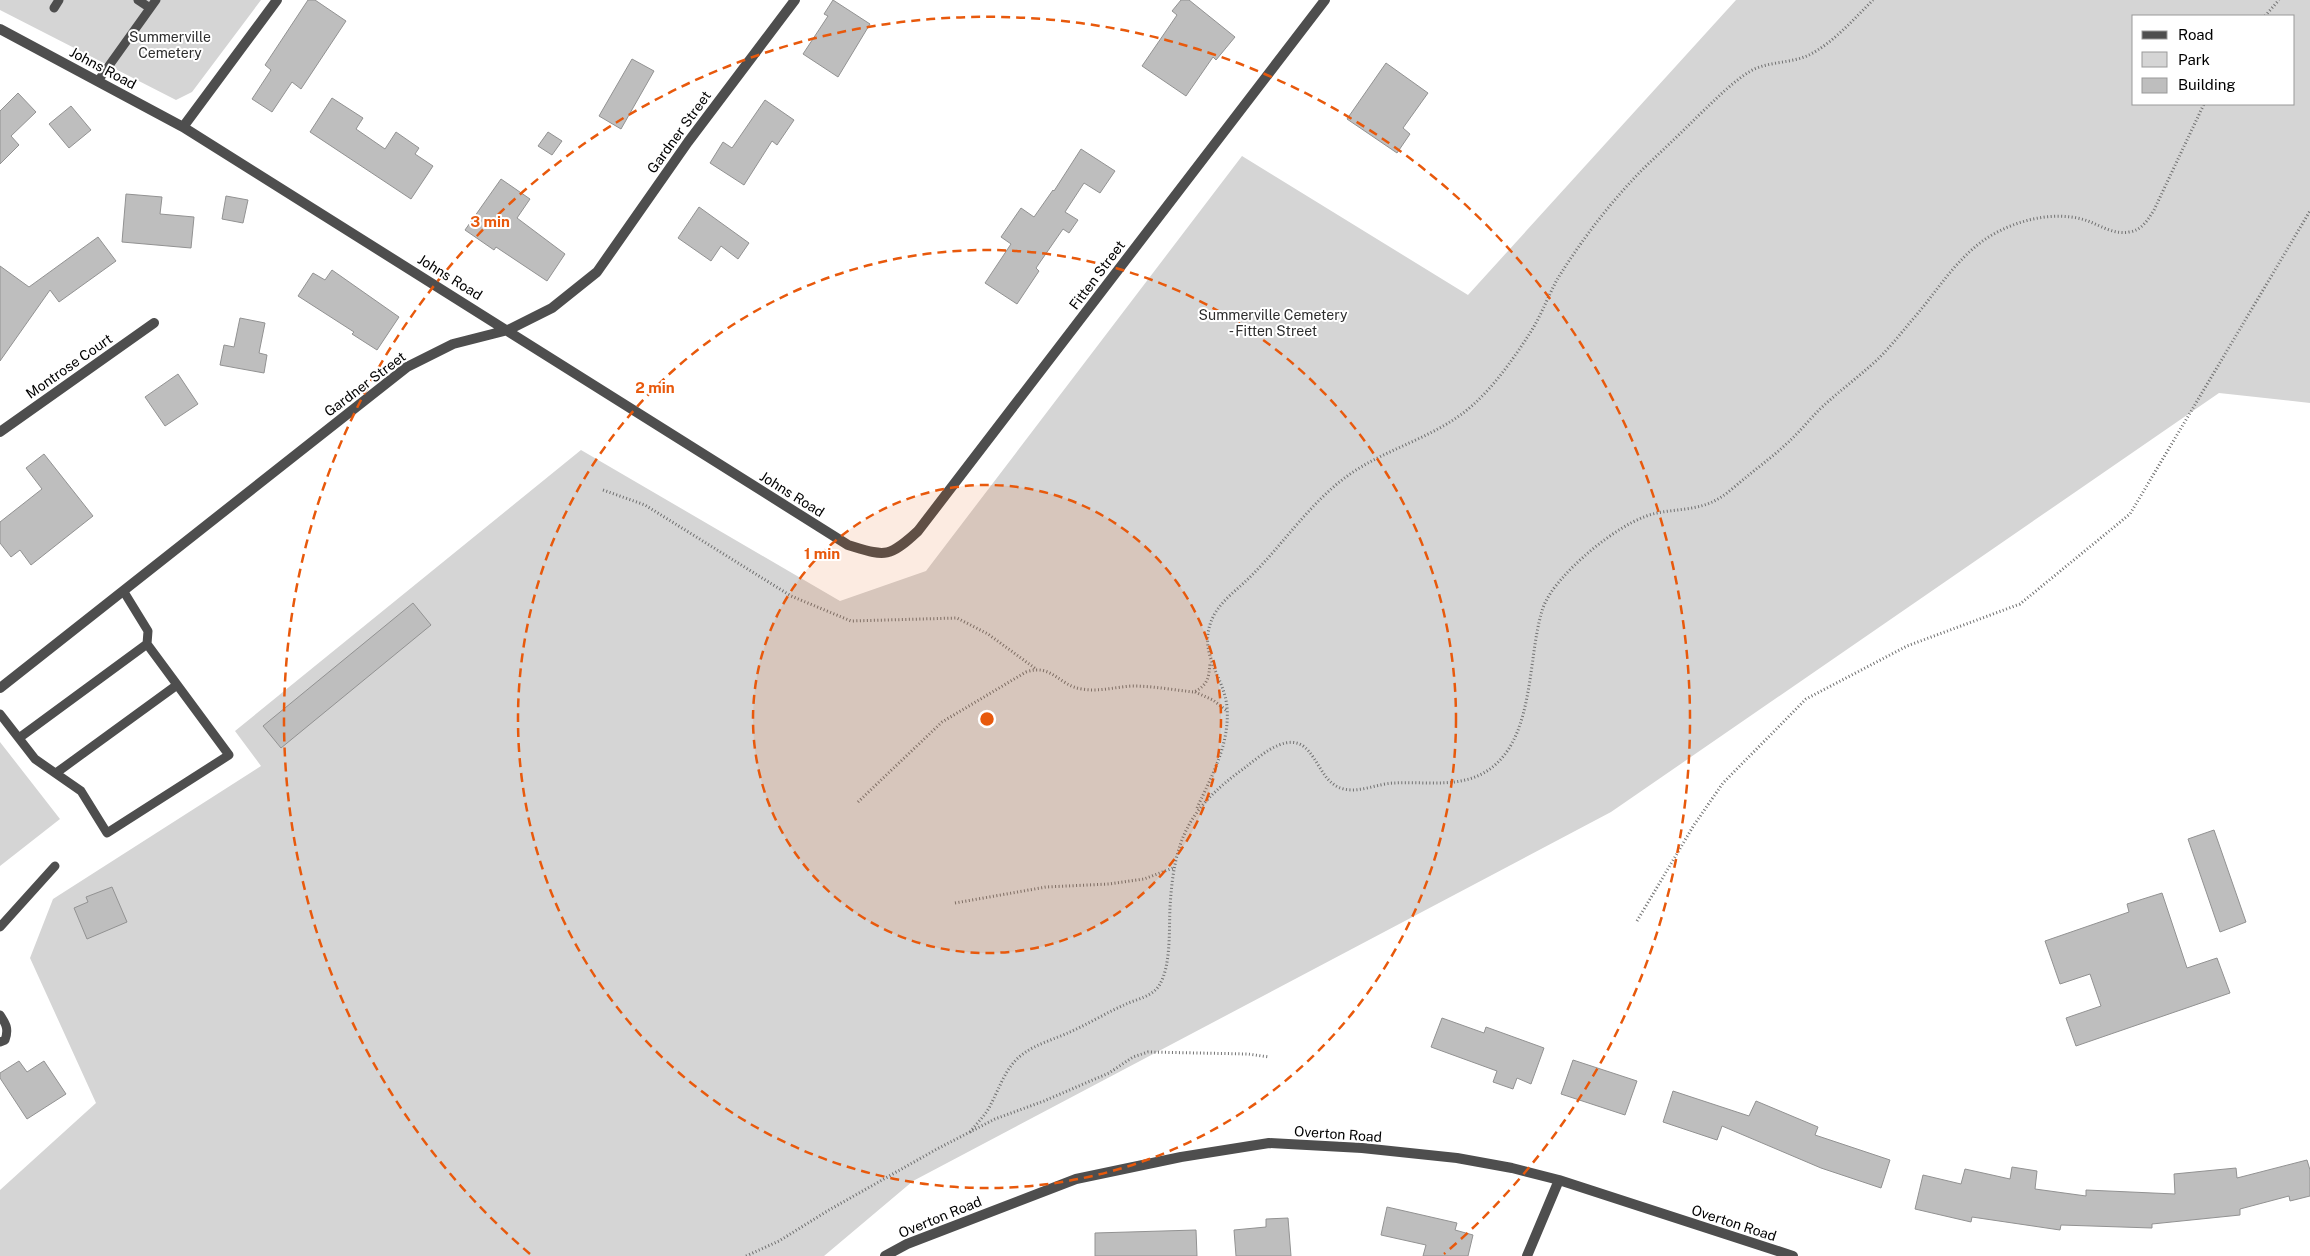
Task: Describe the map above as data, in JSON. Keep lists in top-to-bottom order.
{
  "streets": {
    "street": [
      "Johns Road",
      "Gardner Street",
      "Fitten Street",
      "Montrose Court",
      "Overton Road"
    ]
  },
  "crossings": [
    ["Johns Road", "Gardner Street"],
    ["Johns Road", "Fitten Street"]
  ],
  "parks": ["Summerville Cemetery", "Summerville Cemetery - Fitten Street"],
  "legend": ["Road", "Park", "Building"],
  "rings": ["3 min", "2 min", "1 min"]
}
